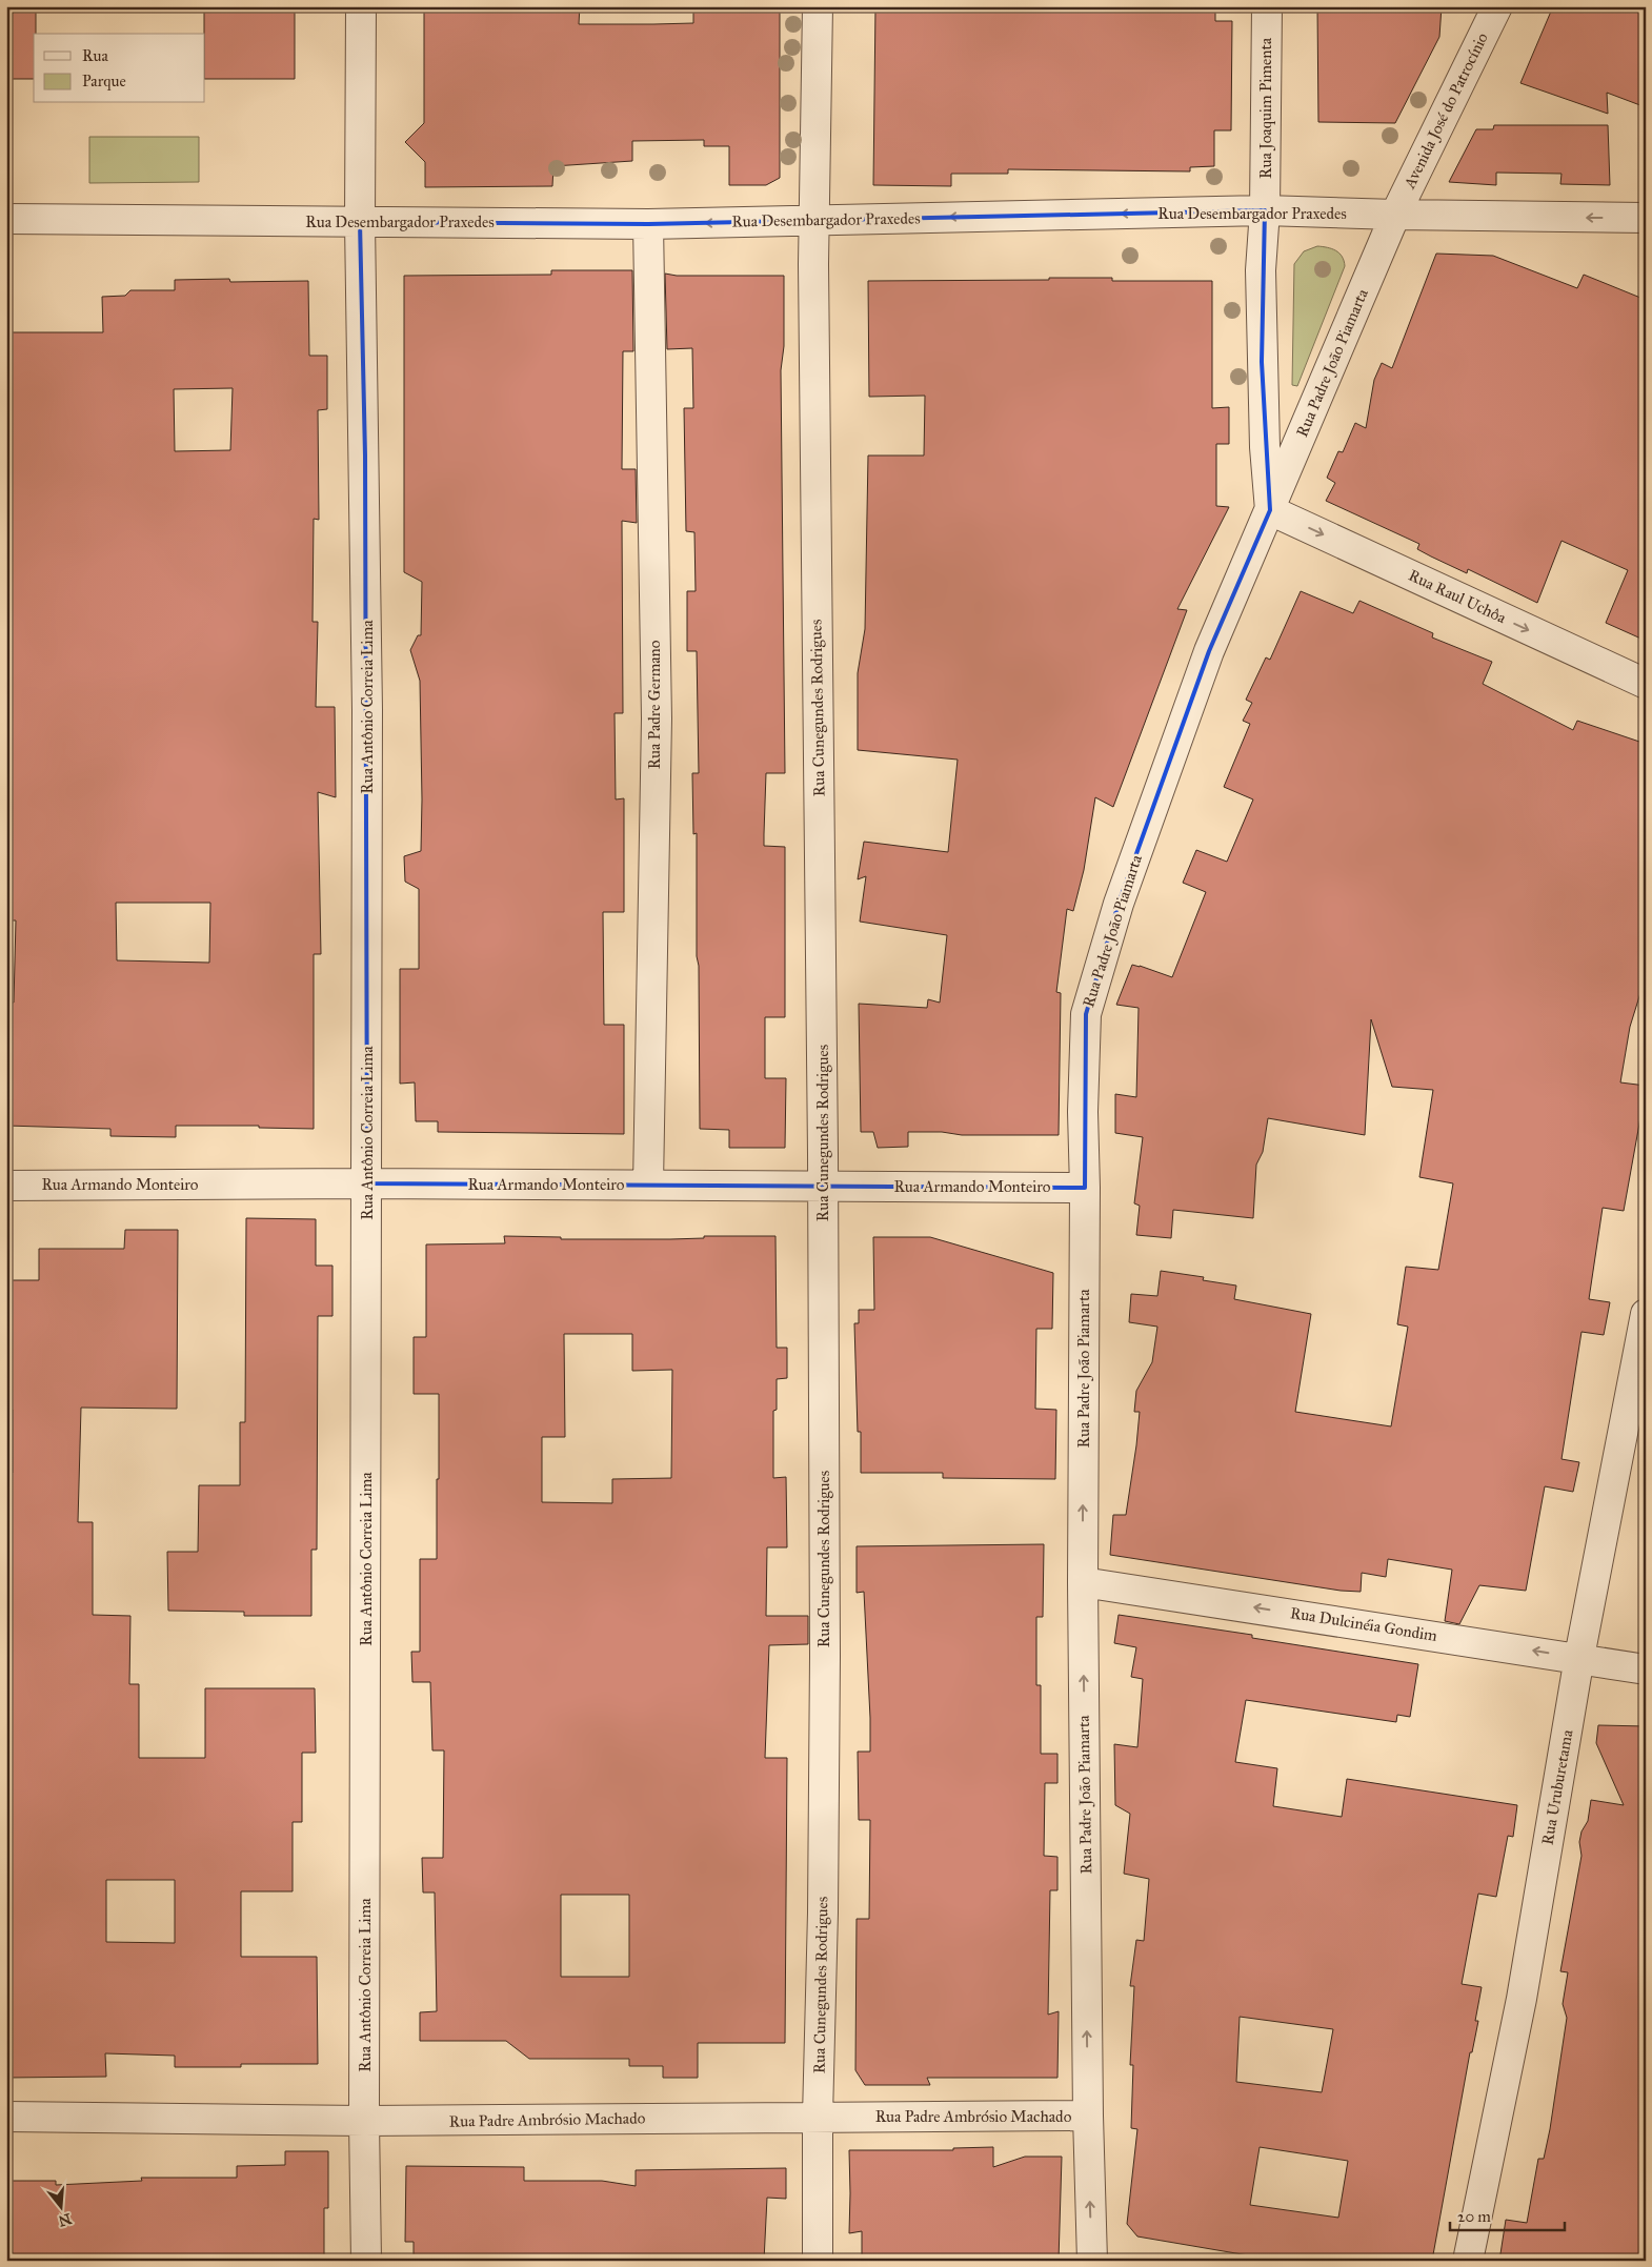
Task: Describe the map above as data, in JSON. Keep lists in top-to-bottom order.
{
  "streets": {
    "street": [
      "Rua Joaquim Pimenta",
      "Avenida José do Patrocínio",
      "Rua Desembargador Praxedes",
      "Rua Padre João Piamarta",
      "Rua Raul Uchôa",
      "Rua Padre Germano",
      "Rua Antônio Correia Lima",
      "Rua Cunegundes Rodrigues",
      "Rua Armando Monteiro",
      "Rua Dulcinéia Gondim",
      "Rua Uruburetama",
      "Rua Padre Ambrósio Machado"
    ]
  },
  "crossings": [
    ["Rua Joaquim Pimenta", "Rua Desembargador Praxedes"],
    ["Rua Joaquim Pimenta", "Rua Padre João Piamarta"],
    ["Avenida José do Patrocínio", "Rua Desembargador Praxedes"],
    ["Avenida José do Patrocínio", "Rua Padre João Piamarta"],
    ["Rua Desembargador Praxedes", "Rua Padre João Piamarta"],
    ["Rua Desembargador Praxedes", "Rua Padre Germano"],
    ["Rua Desembargador Praxedes", "Rua Antônio Correia Lima"],
    ["Rua Desembargador Praxedes", "Rua Cunegundes Rodrigues"],
    ["Rua Padre João Piamarta", "Rua Raul Uchôa"],
    ["Rua Padre João Piamarta", "Rua Armando Monteiro"],
    ["Rua Padre João Piamarta", "Rua Dulcinéia Gondim"],
    ["Rua Padre João Piamarta", "Rua Padre Ambrósio Machado"],
    ["Rua Padre Germano", "Rua Armando Monteiro"],
    ["Rua Antônio Correia Lima", "Rua Armando Monteiro"],
    ["Rua Antônio Correia Lima", "Rua Padre Ambrósio Machado"],
    ["Rua Cunegundes Rodrigues", "Rua Armando Monteiro"],
    ["Rua Cunegundes Rodrigues", "Rua Padre Ambrósio Machado"],
    ["Rua Dulcinéia Gondim", "Rua Uruburetama"]
  ],
  "one_way": [
    "Rua Desembargador Praxedes",
    "Rua Padre João Piamarta",
    "Rua Raul Uchôa",
    "Rua Dulcinéia Gondim"
  ],
  "legend": ["Rua", "Parque"],
  "scale_bar": "20 m",
  "north": "bottom"
}
